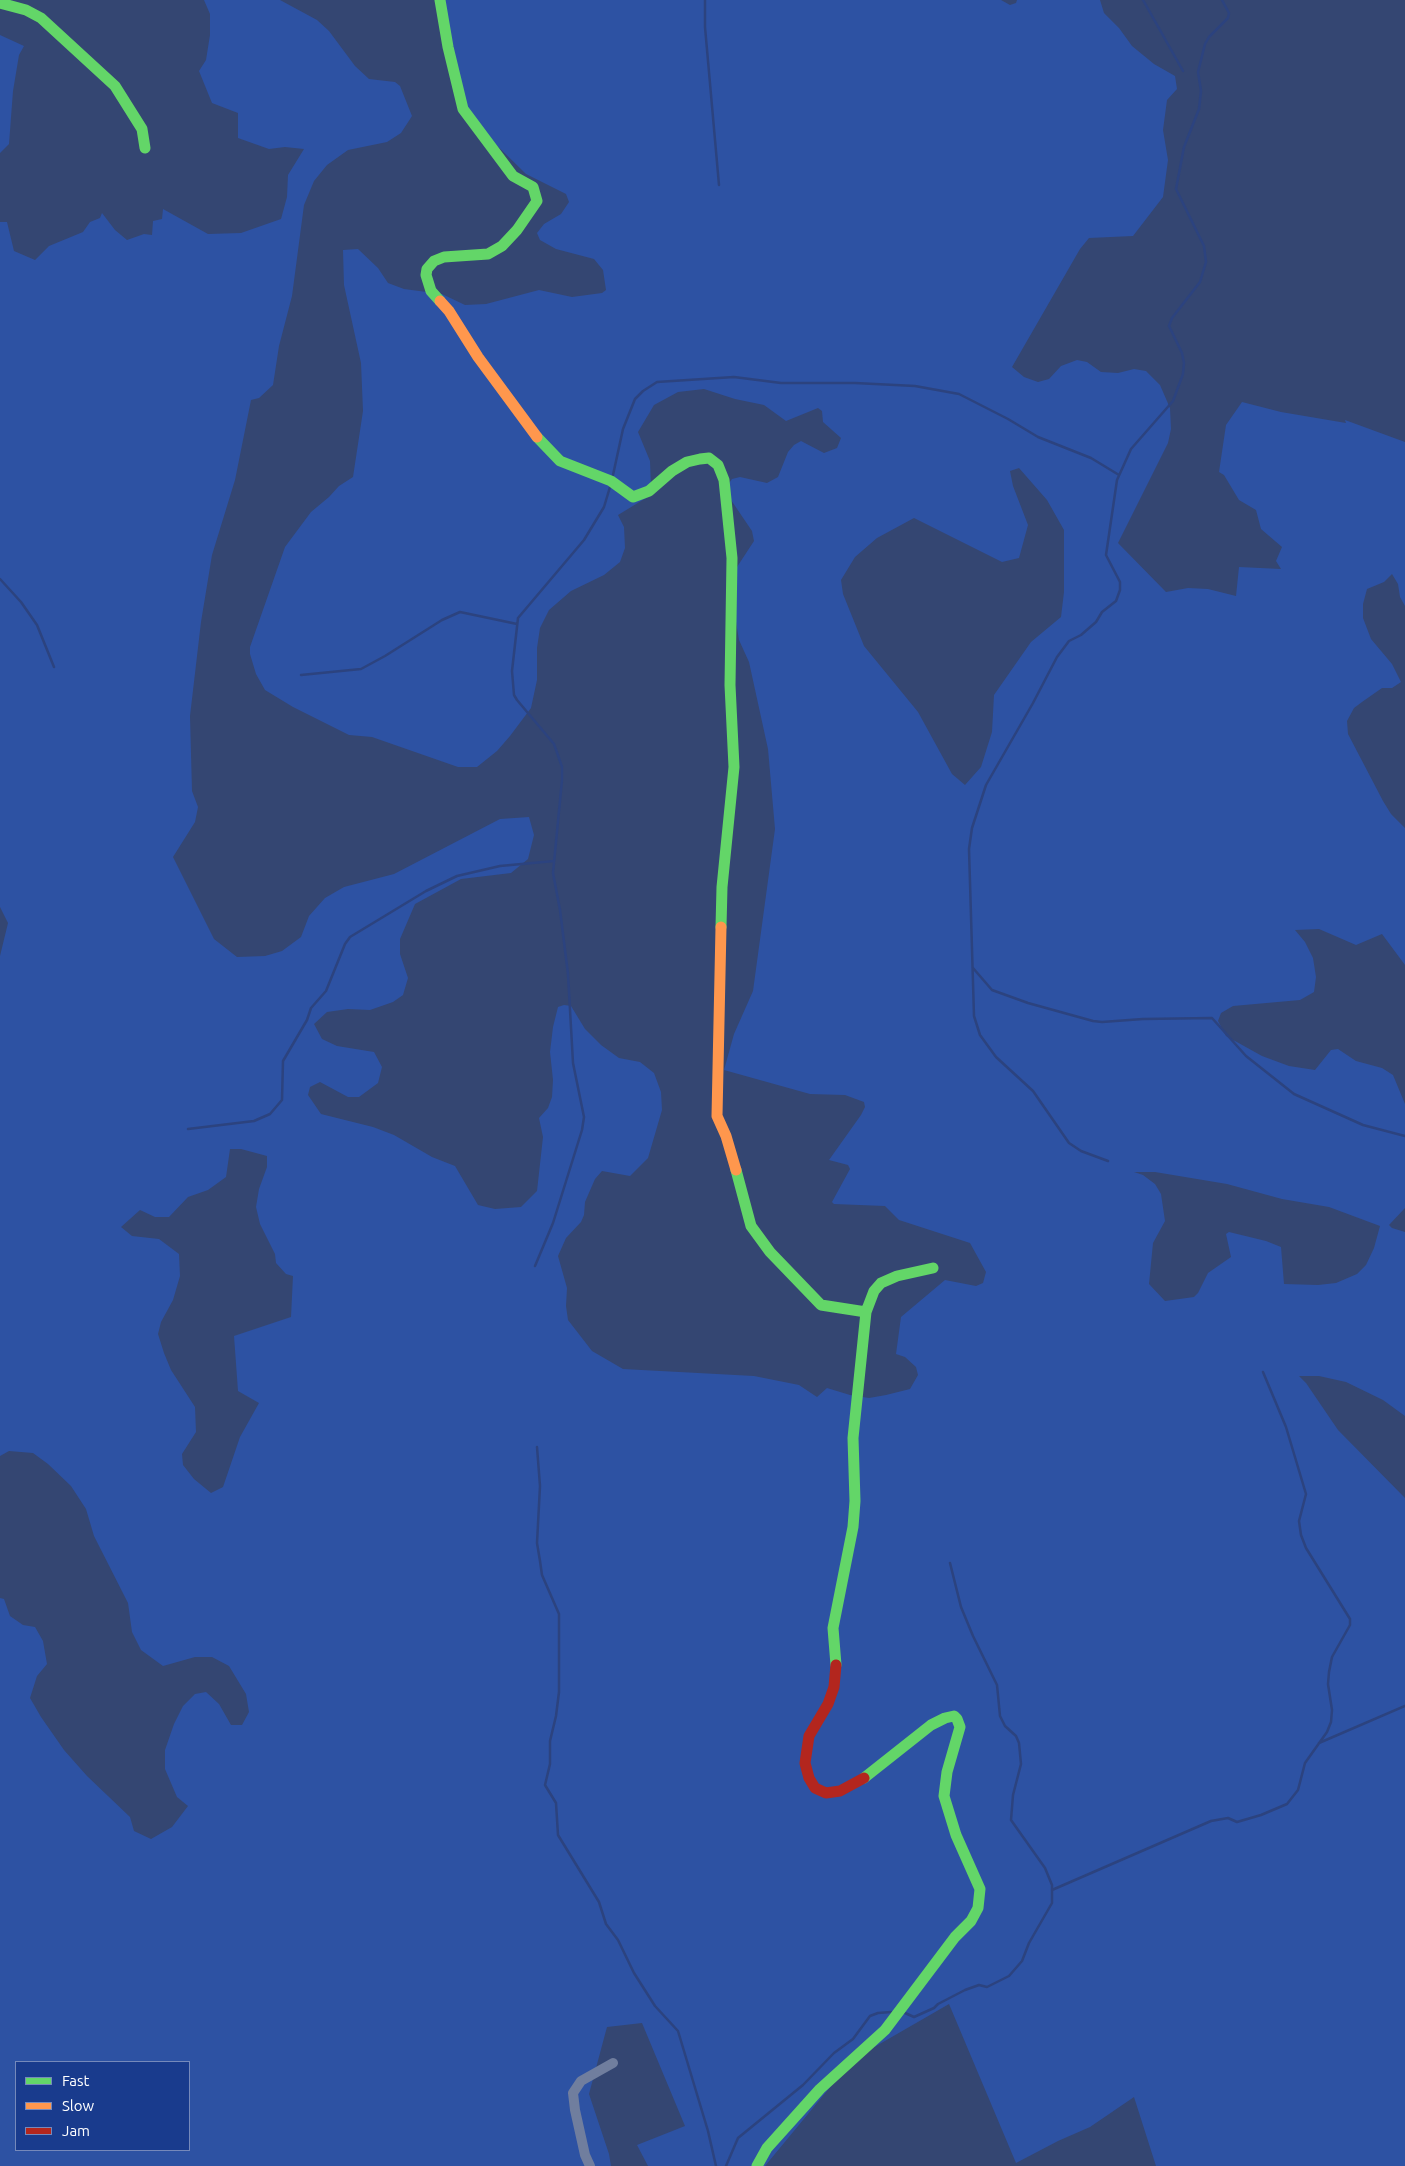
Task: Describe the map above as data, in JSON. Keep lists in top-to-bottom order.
{
  "legend": ["Fast", "Slow", "Jam"]
}
